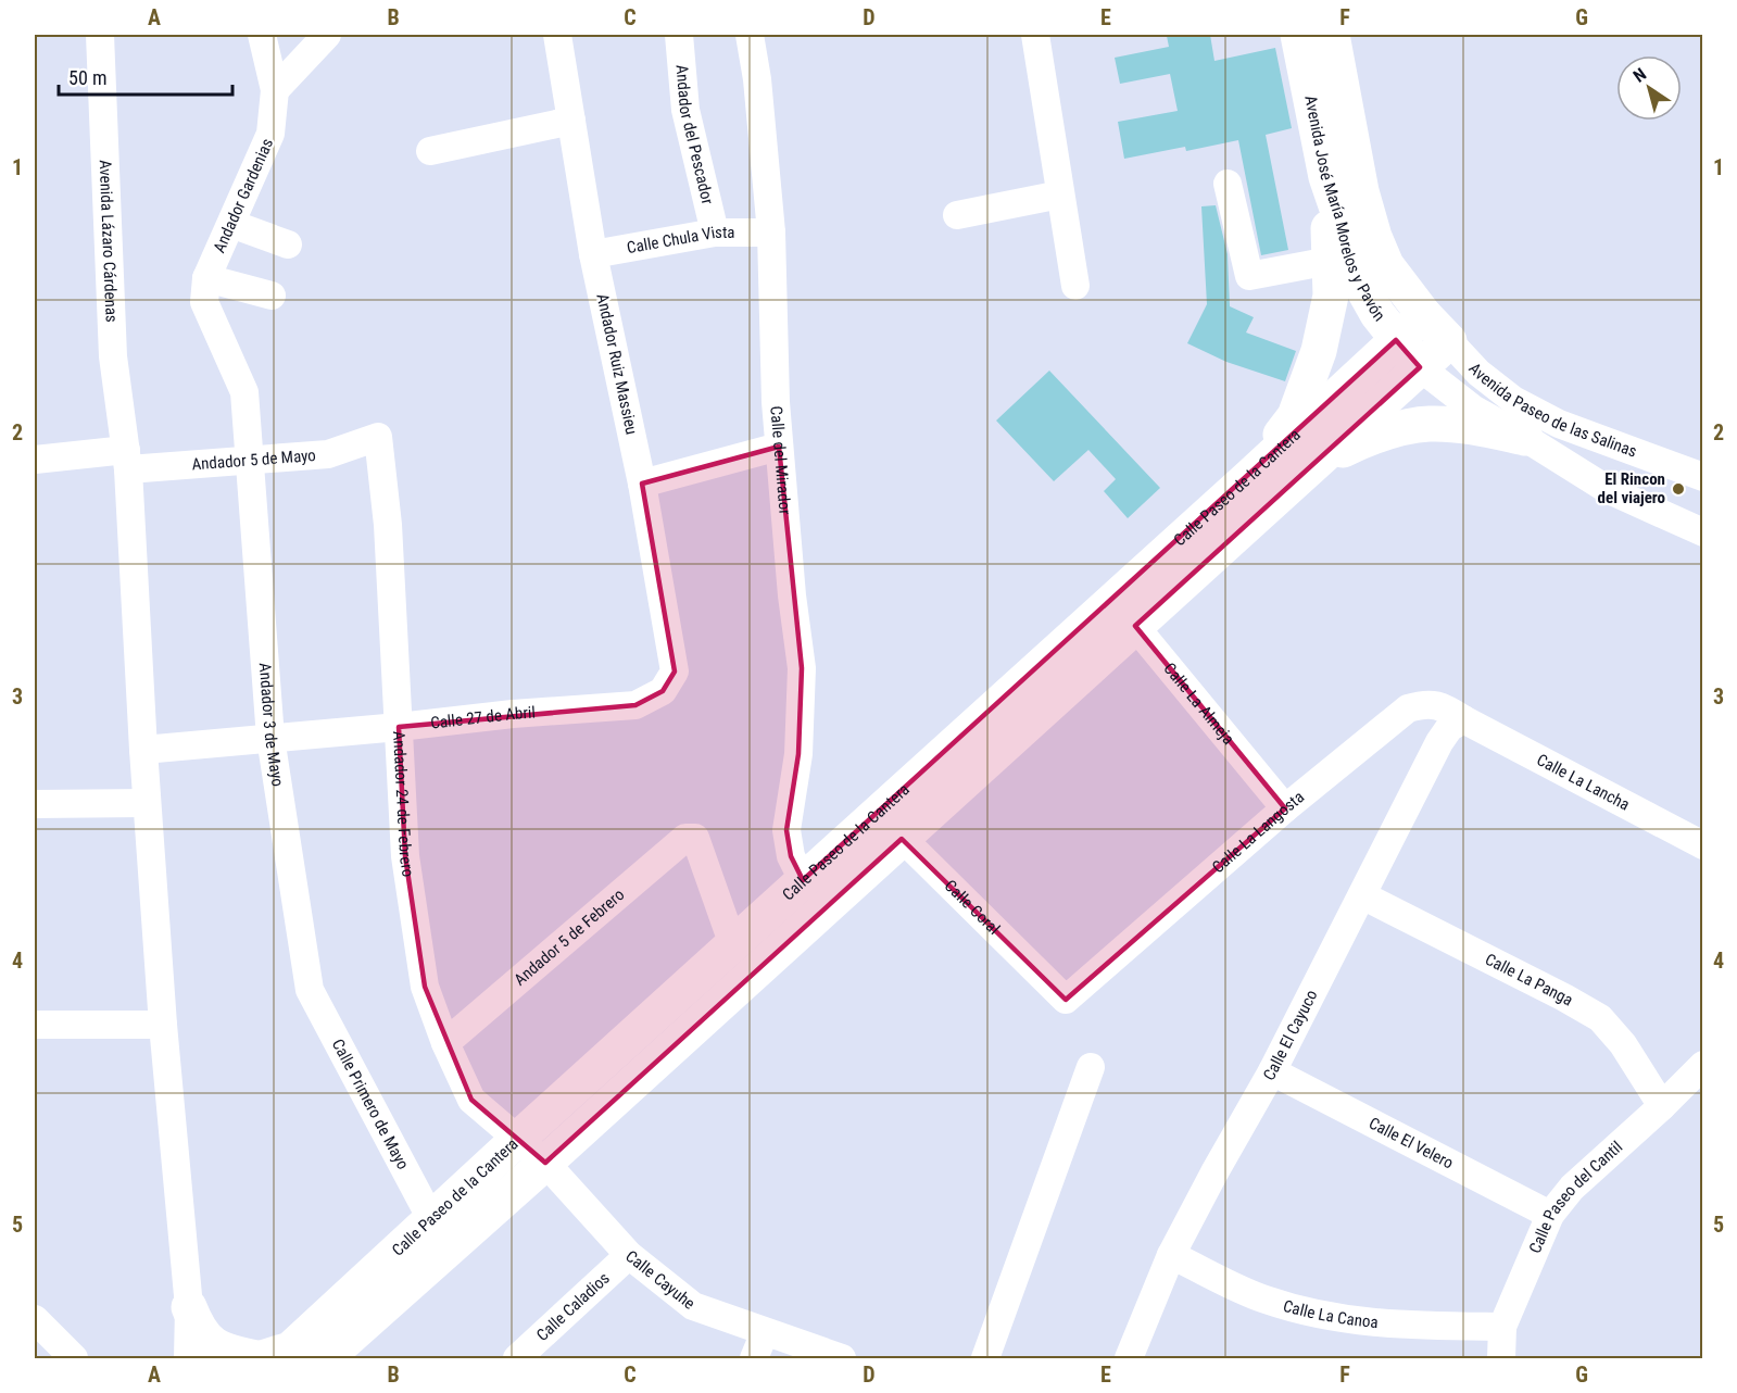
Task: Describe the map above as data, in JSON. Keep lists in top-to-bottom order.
{
  "streets": {
    "main road": ["Avenida José María Morelos y Pavón", "Calle Paseo de la Cantera"],
    "street": [
      "Andador del Pescador",
      "Andador Gardenias",
      "Calle Chula Vista",
      "Avenida Lázaro Cárdenas",
      "Andador Ruiz Massieu",
      "Avenida Paseo de las Salinas",
      "Andador 5 de Mayo",
      "Calle del Mirador",
      "Calle La Almeja",
      "Calle 27 de Abril",
      "Andador 3 de Mayo",
      "Calle La Lancha",
      "Andador 24 de Febrero",
      "Calle La Langosta",
      "Calle Coral",
      "Andador 5 de Febrero",
      "Calle La Panga",
      "Calle El Cayuco",
      "Calle Primero de Mayo",
      "Calle El Velero",
      "Calle Paseo del Cantil",
      "Calle Cayuhe",
      "Calle Caladios",
      "Calle La Canoa"
    ]
  },
  "crossings": [
    ["Andador del Pescador", "Calle Chula Vista"],
    ["Andador Gardenias", "Andador 3 de Mayo"],
    ["Avenida José María Morelos y Pavón", "Calle Paseo de la Cantera"],
    ["Calle Chula Vista", "Andador Ruiz Massieu"],
    ["Calle Chula Vista", "Calle del Mirador"],
    ["Avenida Lázaro Cárdenas", "Andador 5 de Mayo"],
    ["Avenida Lázaro Cárdenas", "Calle 27 de Abril"],
    ["Andador Ruiz Massieu", "Calle 27 de Abril"],
    ["Avenida Paseo de las Salinas", "Calle Paseo de la Cantera"],
    ["Andador 5 de Mayo", "Andador 3 de Mayo"],
    ["Andador 5 de Mayo", "Andador 24 de Febrero"],
    ["Calle del Mirador", "Calle Paseo de la Cantera"],
    ["Calle Paseo de la Cantera", "Calle La Almeja"],
    ["Calle Paseo de la Cantera", "Andador 24 de Febrero"],
    ["Calle Paseo de la Cantera", "Calle Coral"],
    ["Calle Paseo de la Cantera", "Andador 5 de Febrero"],
    ["Calle Paseo de la Cantera", "Calle Primero de Mayo"],
    ["Calle Paseo de la Cantera", "Calle Cayuhe"],
    ["Calle La Almeja", "Calle La Langosta"],
    ["Calle 27 de Abril", "Andador 3 de Mayo"],
    ["Calle 27 de Abril", "Andador 24 de Febrero"],
    ["Andador 3 de Mayo", "Calle Primero de Mayo"],
    ["Calle La Lancha", "Calle La Langosta"],
    ["Calle La Lancha", "Calle El Cayuco"],
    ["Andador 24 de Febrero", "Andador 5 de Febrero"],
    ["Andador 24 de Febrero", "Calle Cayuhe"],
    ["Calle La Langosta", "Calle Coral"],
    ["Calle La Langosta", "Calle El Cayuco"],
    ["Calle La Panga", "Calle El Cayuco"],
    ["Calle La Panga", "Calle Paseo del Cantil"],
    ["Calle El Cayuco", "Calle El Velero"],
    ["Calle El Cayuco", "Calle La Canoa"],
    ["Calle El Velero", "Calle Paseo del Cantil"],
    ["Calle Paseo del Cantil", "Calle La Canoa"],
    ["Calle Cayuhe", "Calle Caladios"]
  ],
  "places": ["El Rincon del viajero"],
  "scale_bar": "50 m",
  "north": "top left",
  "grid": {
    "columns": [
      "A",
      "B",
      "C",
      "D",
      "E",
      "F",
      "G"
    ],
    "rows": [
      "1",
      "2",
      "3",
      "4",
      "5"
    ]
  }
}
